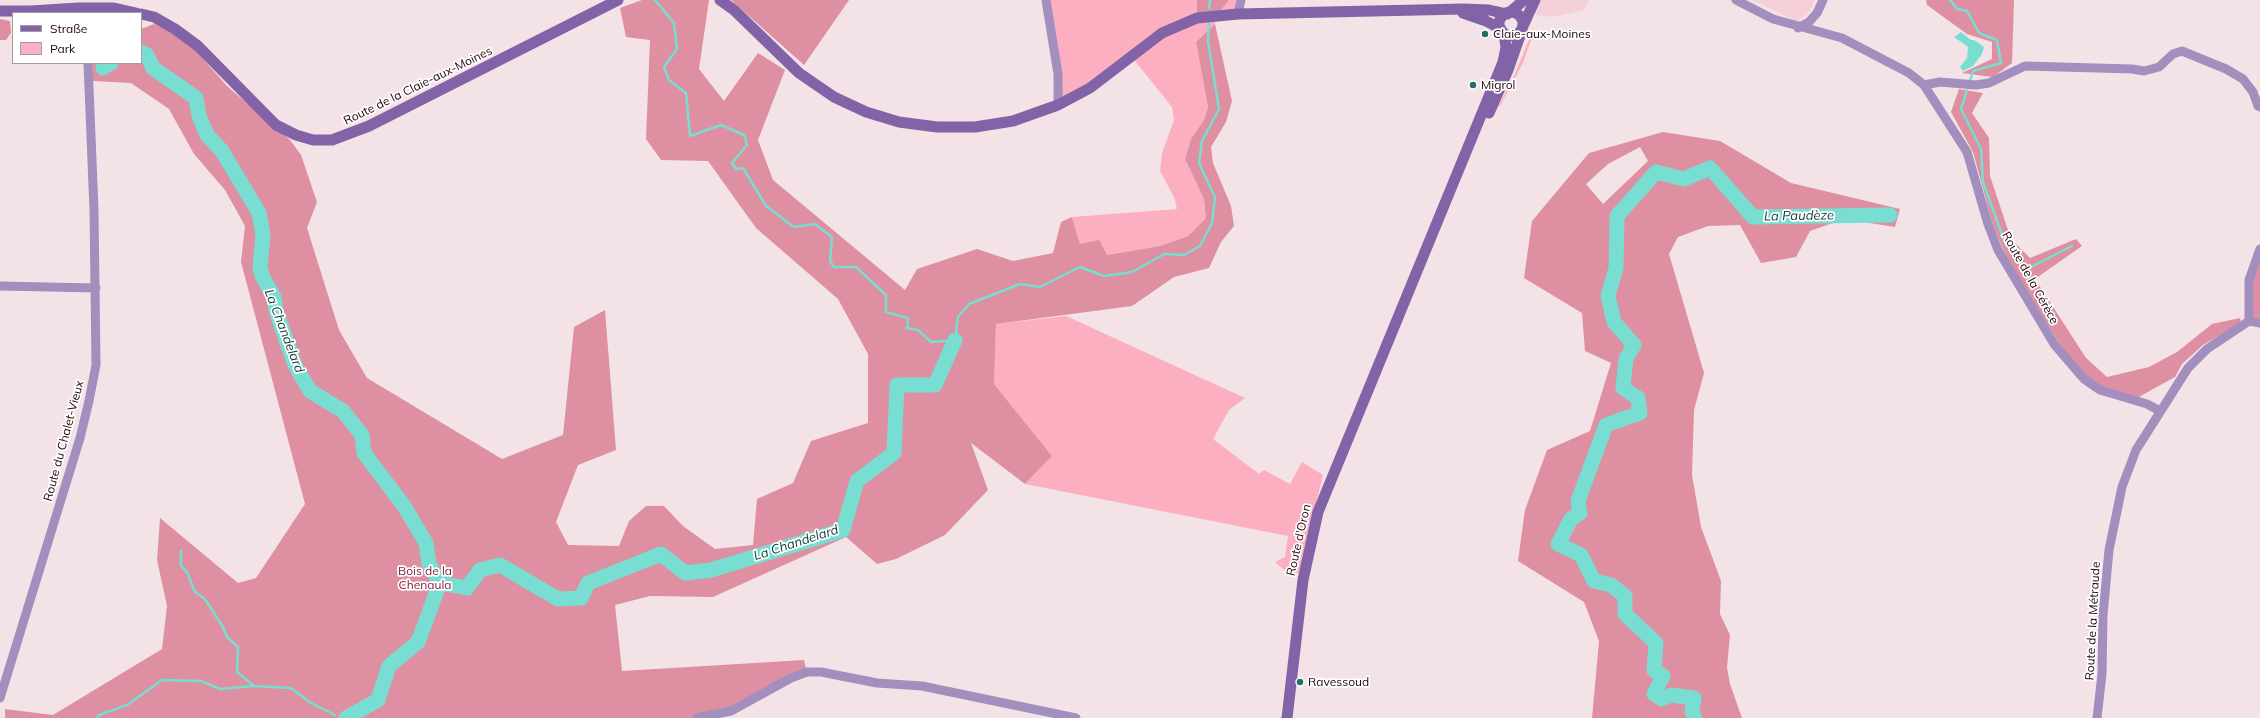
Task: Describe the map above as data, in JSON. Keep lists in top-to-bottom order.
{
  "streets": {
    "main road": ["Route de la Claie-aux-Moines", "Route d'Oron"],
    "street": ["Route de la Cérèce", "Route du Chalet-Vieux", "Route de la Métraude"]
  },
  "crossings": [
    ["Route de la Cérèce", "Route de la Métraude"]
  ],
  "water": ["La Paudèze", "La Chandelard"],
  "parks": ["Bois de la Chenaula"],
  "places": ["Claie-aux-Moines", "Migrol", "Ravessoud"],
  "legend": ["Straße", "Park"]
}
